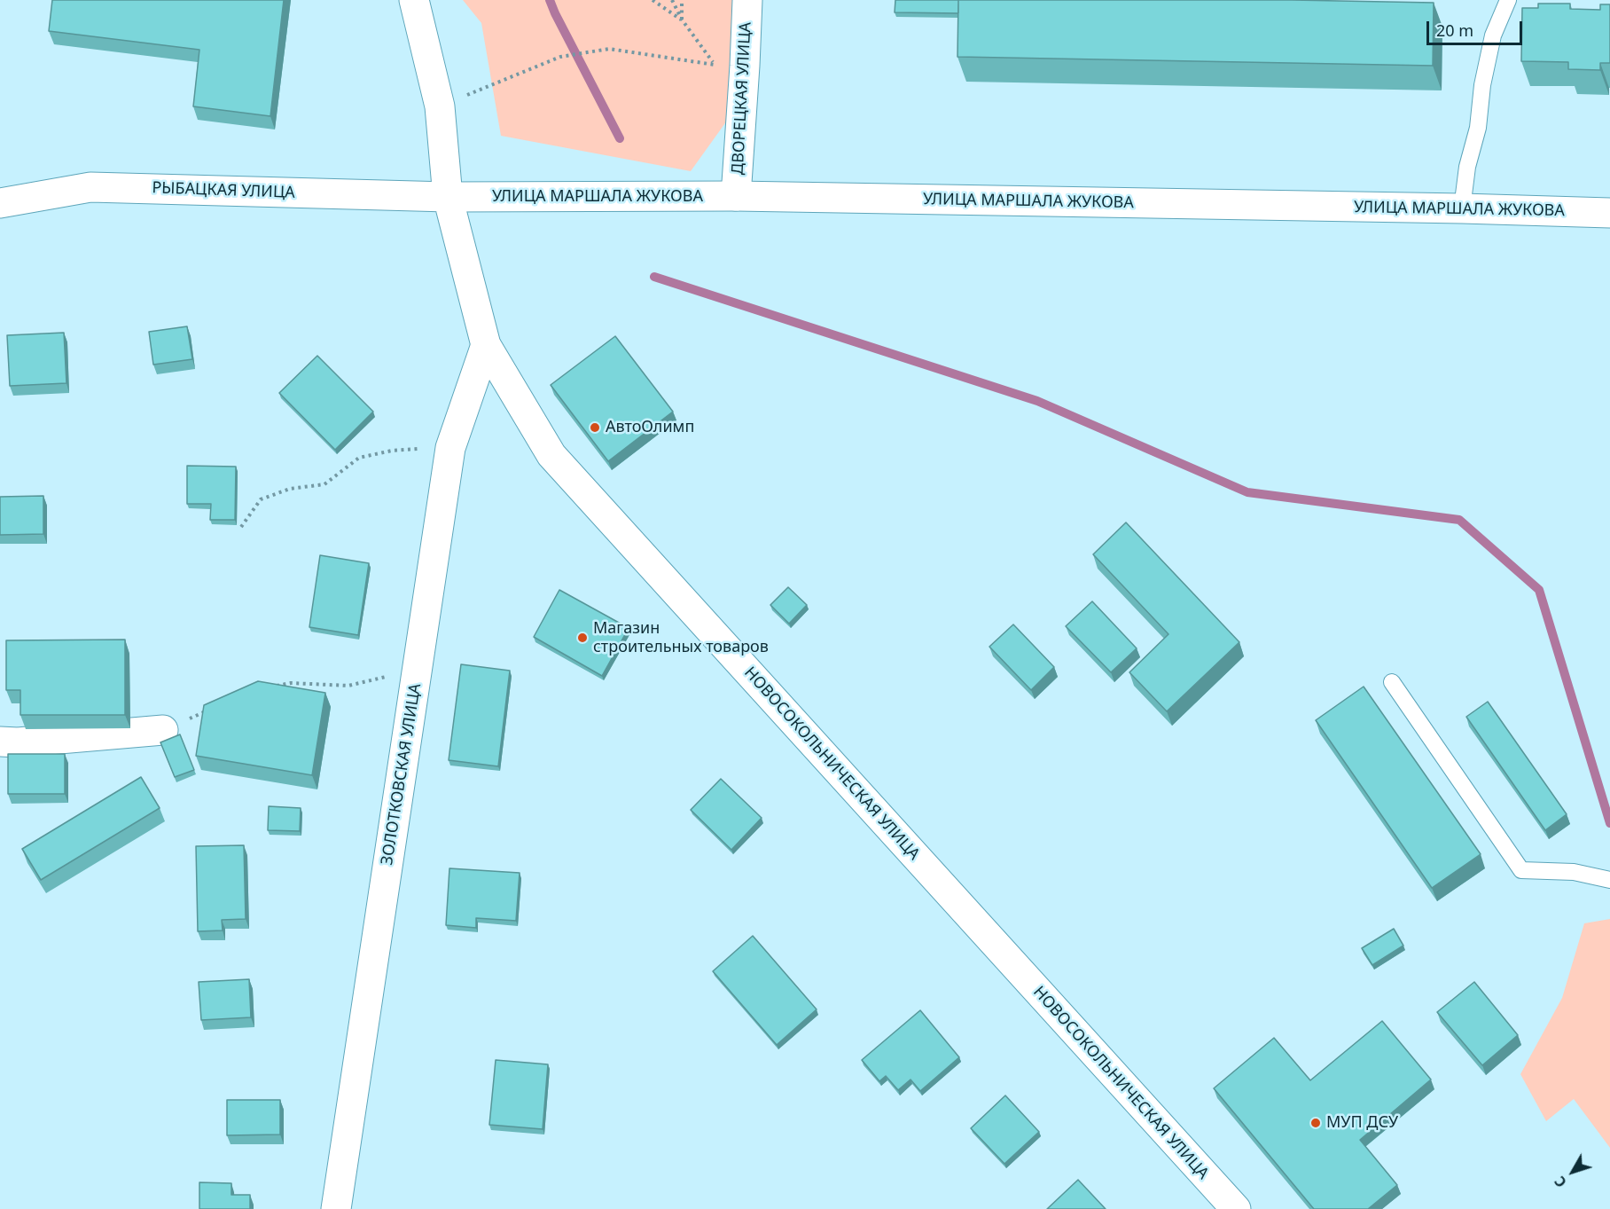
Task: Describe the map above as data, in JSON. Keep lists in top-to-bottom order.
{
  "streets": {
    "street": [
      "ДВОРЕЦКАЯ УЛИЦА",
      "РЫБАЦКАЯ УЛИЦА",
      "УЛИЦА МАРШАЛА ЖУКОВА",
      "НОВОСОКОЛЬНИЧЕСКАЯ УЛИЦА",
      "ЗОЛОТКОВСКАЯ УЛИЦА"
    ]
  },
  "crossings": [
    ["ДВОРЕЦКАЯ УЛИЦА", "УЛИЦА МАРШАЛА ЖУКОВА"],
    ["РЫБАЦКАЯ УЛИЦА", "УЛИЦА МАРШАЛА ЖУКОВА"],
    ["РЫБАЦКАЯ УЛИЦА", "НОВОСОКОЛЬНИЧЕСКАЯ УЛИЦА"],
    ["УЛИЦА МАРШАЛА ЖУКОВА", "НОВОСОКОЛЬНИЧЕСКАЯ УЛИЦА"],
    ["НОВОСОКОЛЬНИЧЕСКАЯ УЛИЦА", "ЗОЛОТКОВСКАЯ УЛИЦА"]
  ],
  "places": ["АвтоОлимп", "Магазин строительных товаров", "МУП ДСУ"],
  "scale_bar": "20 m",
  "north": "bottom left"
}
